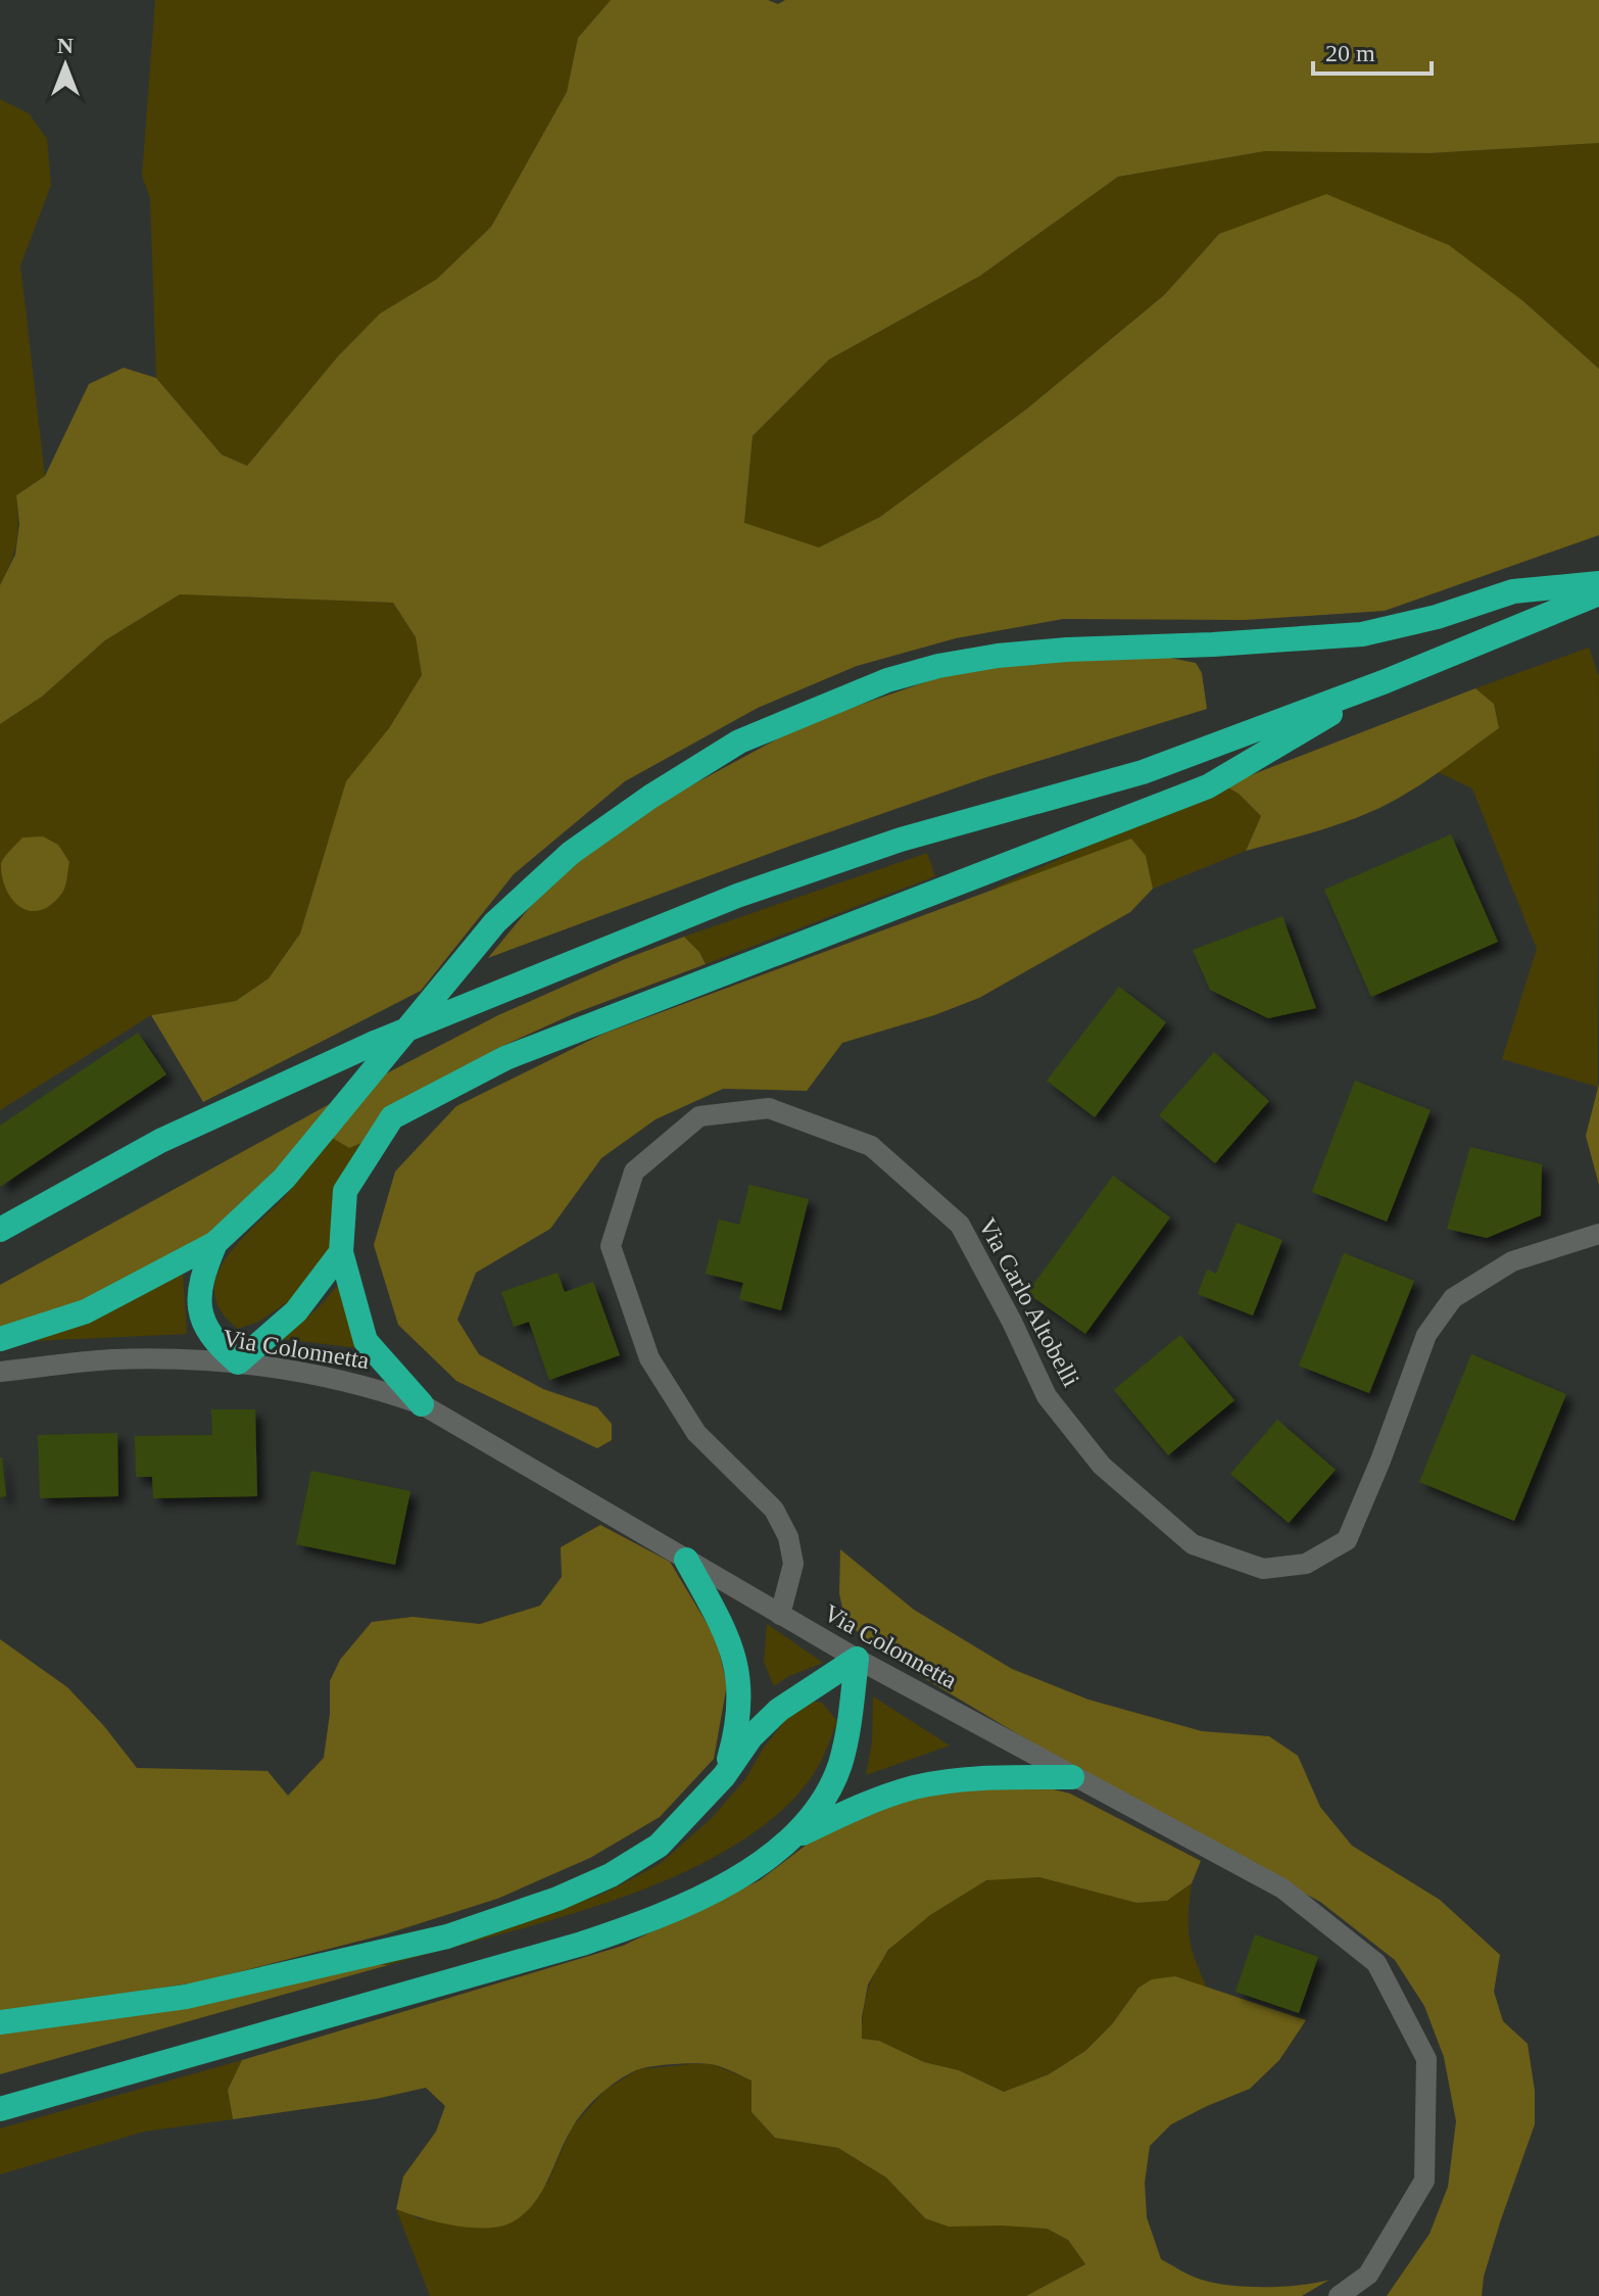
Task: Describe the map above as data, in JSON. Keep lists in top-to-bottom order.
{
  "streets": {
    "main road": ["Via Carlo Altobelli", "Via Colonnetta"]
  },
  "crossings": [
    ["Via Carlo Altobelli", "Via Colonnetta"]
  ],
  "scale_bar": "20 m",
  "north": "top"
}
